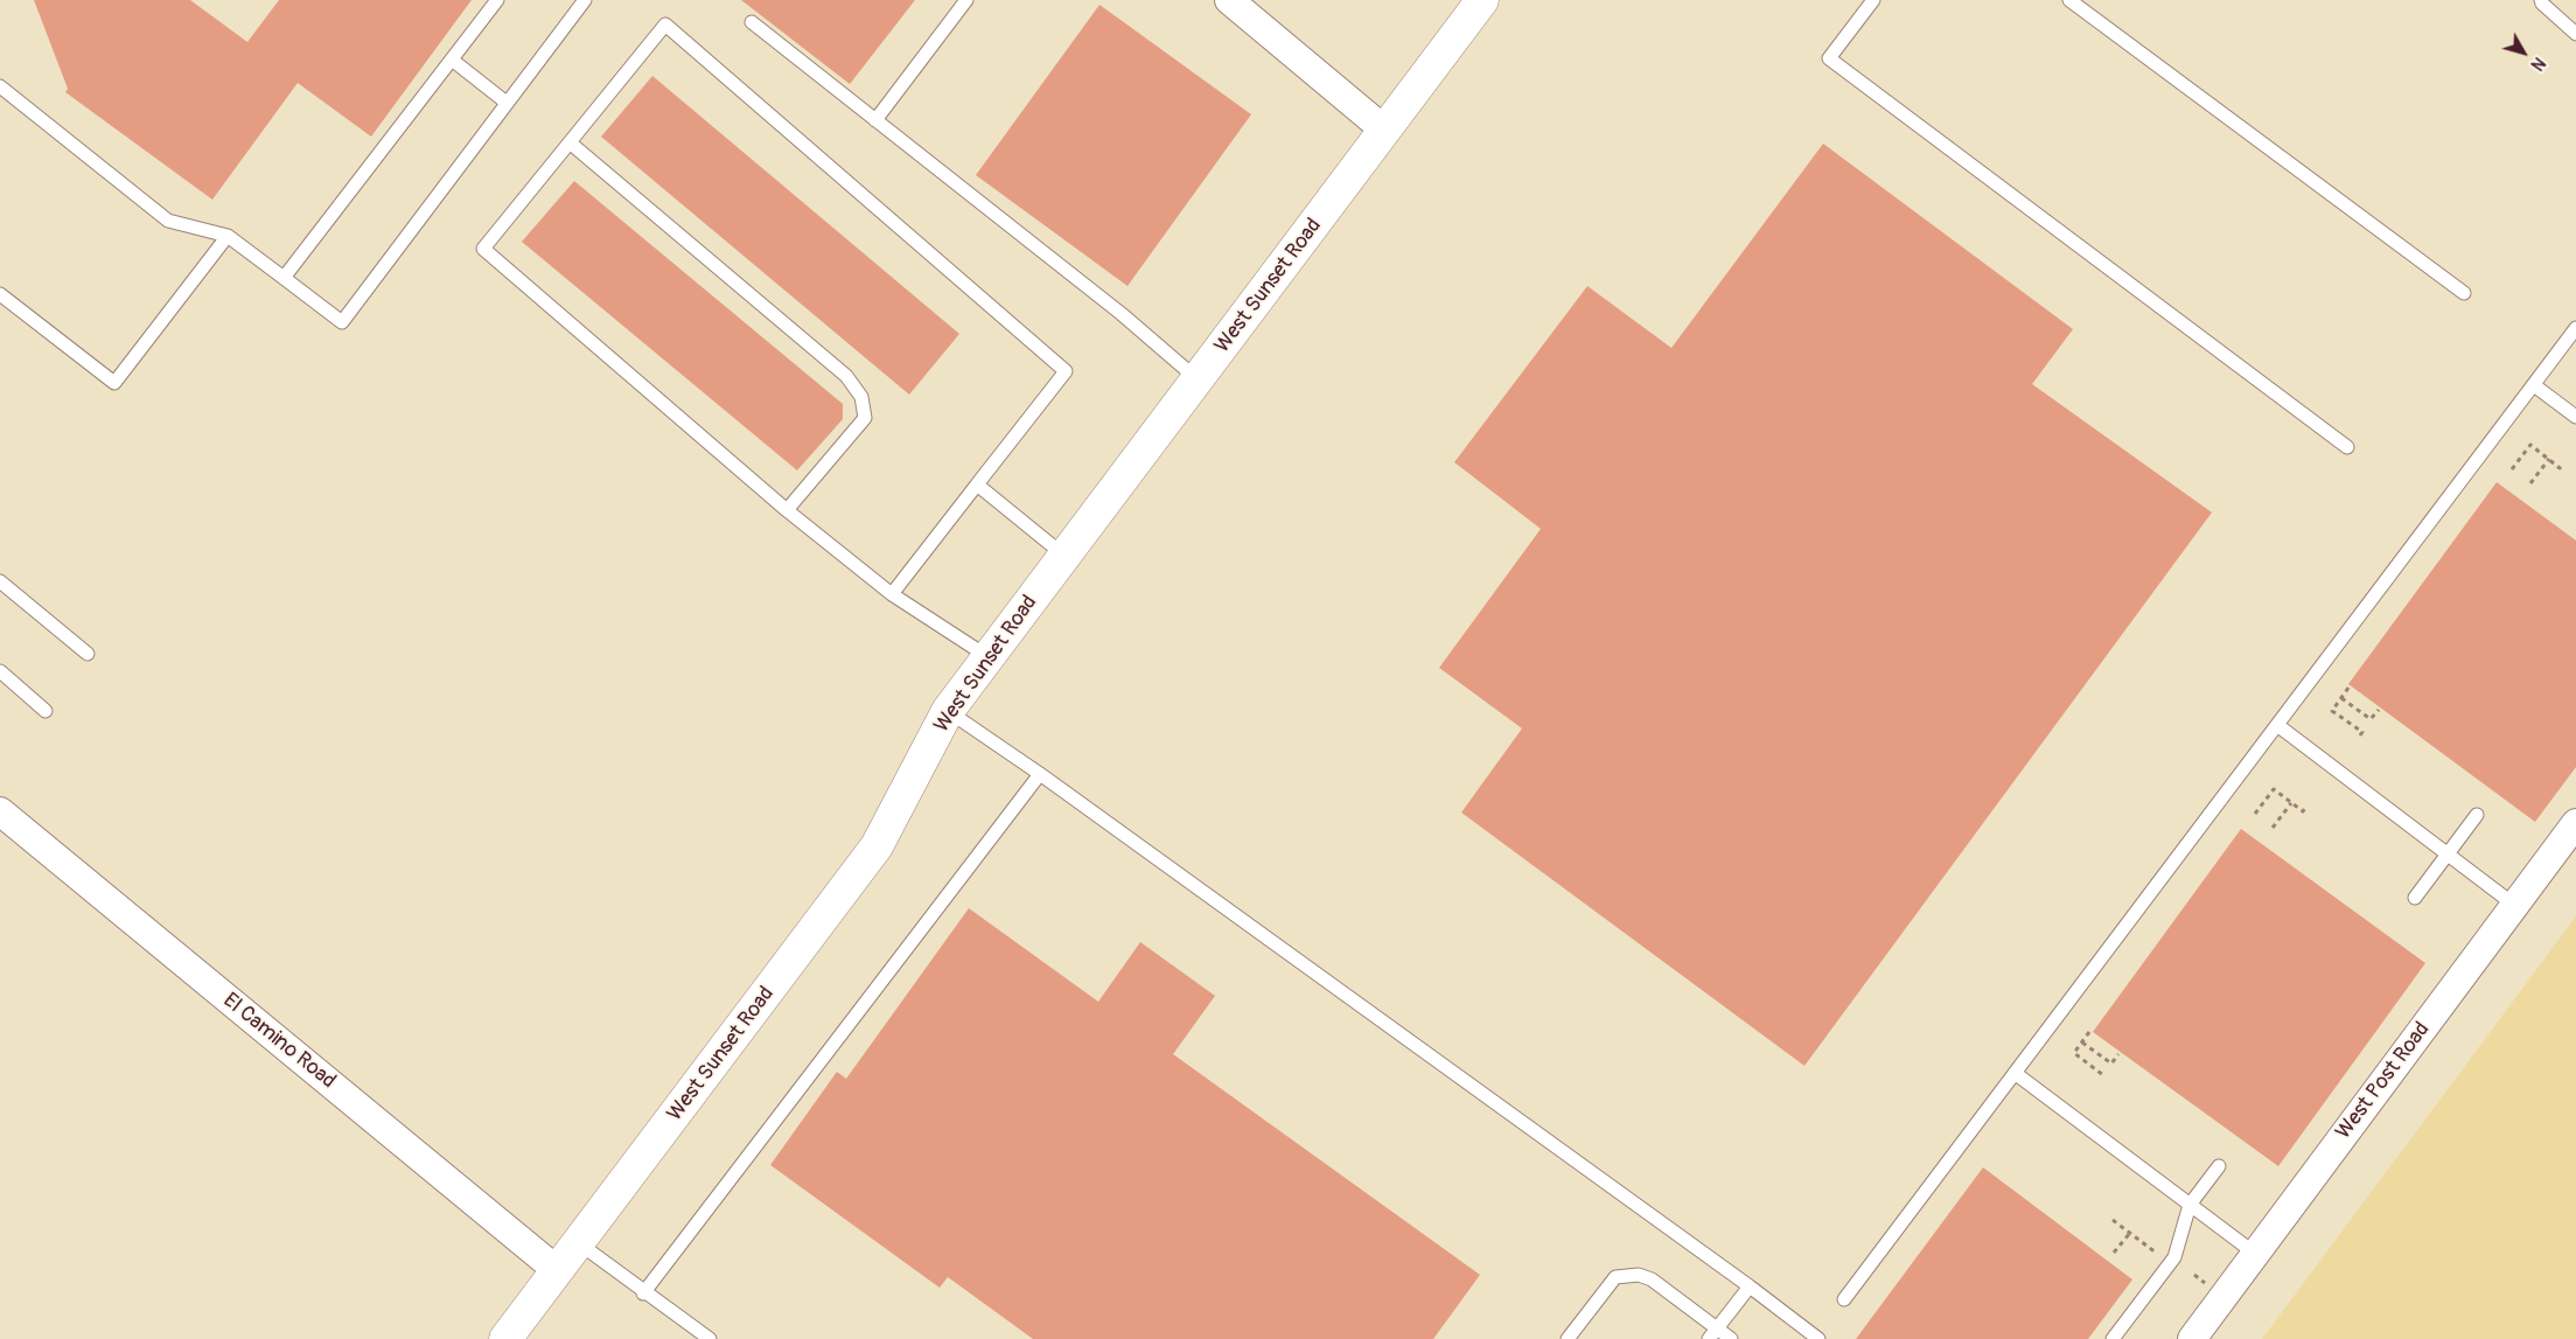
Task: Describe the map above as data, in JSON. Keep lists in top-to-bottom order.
{
  "streets": {
    "main road": ["West Sunset Road"],
    "street": ["El Camino Road", "West Post Road"]
  },
  "crossings": [
    ["West Sunset Road", "El Camino Road"]
  ],
  "north": "bottom right"
}
